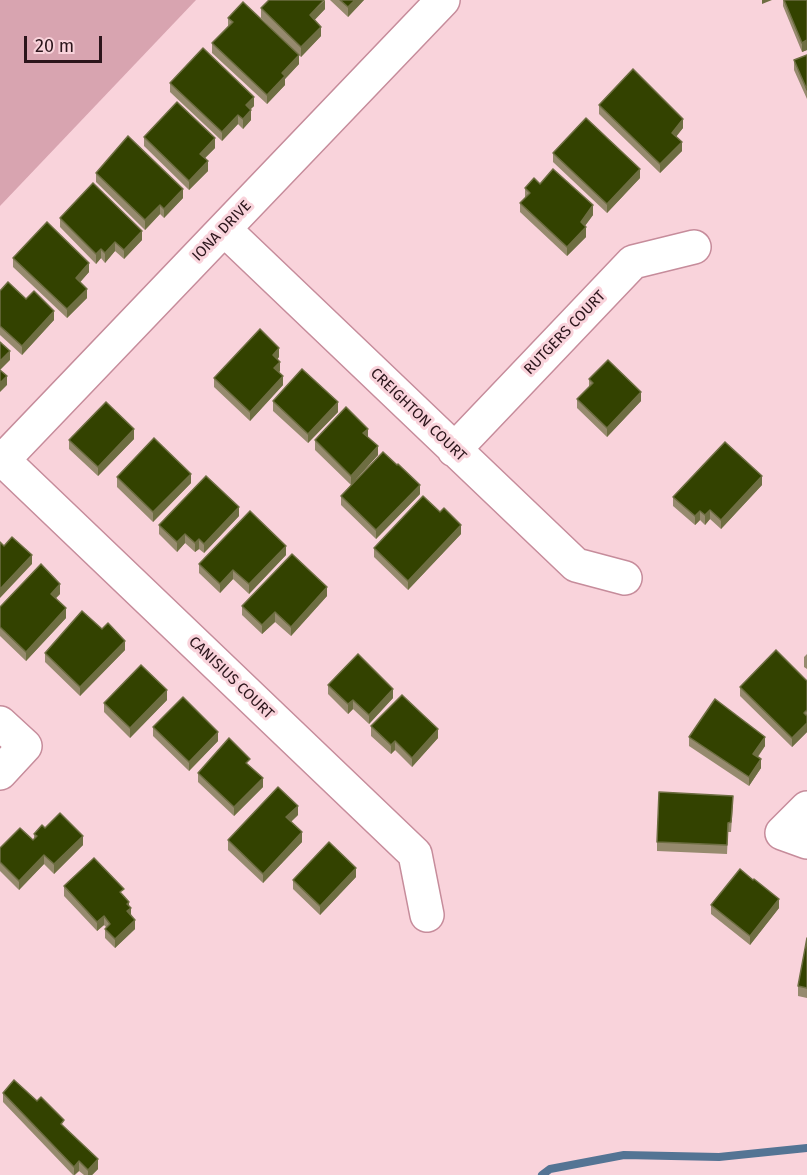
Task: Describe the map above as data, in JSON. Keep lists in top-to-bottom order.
{
  "streets": {
    "street": [
      "IONA DRIVE",
      "RUTGERS COURT",
      "CREIGHTON COURT",
      "CANISIUS COURT"
    ]
  },
  "crossings": [
    ["IONA DRIVE", "CREIGHTON COURT"],
    ["IONA DRIVE", "CANISIUS COURT"],
    ["RUTGERS COURT", "CREIGHTON COURT"]
  ],
  "scale_bar": "20 m"
}
